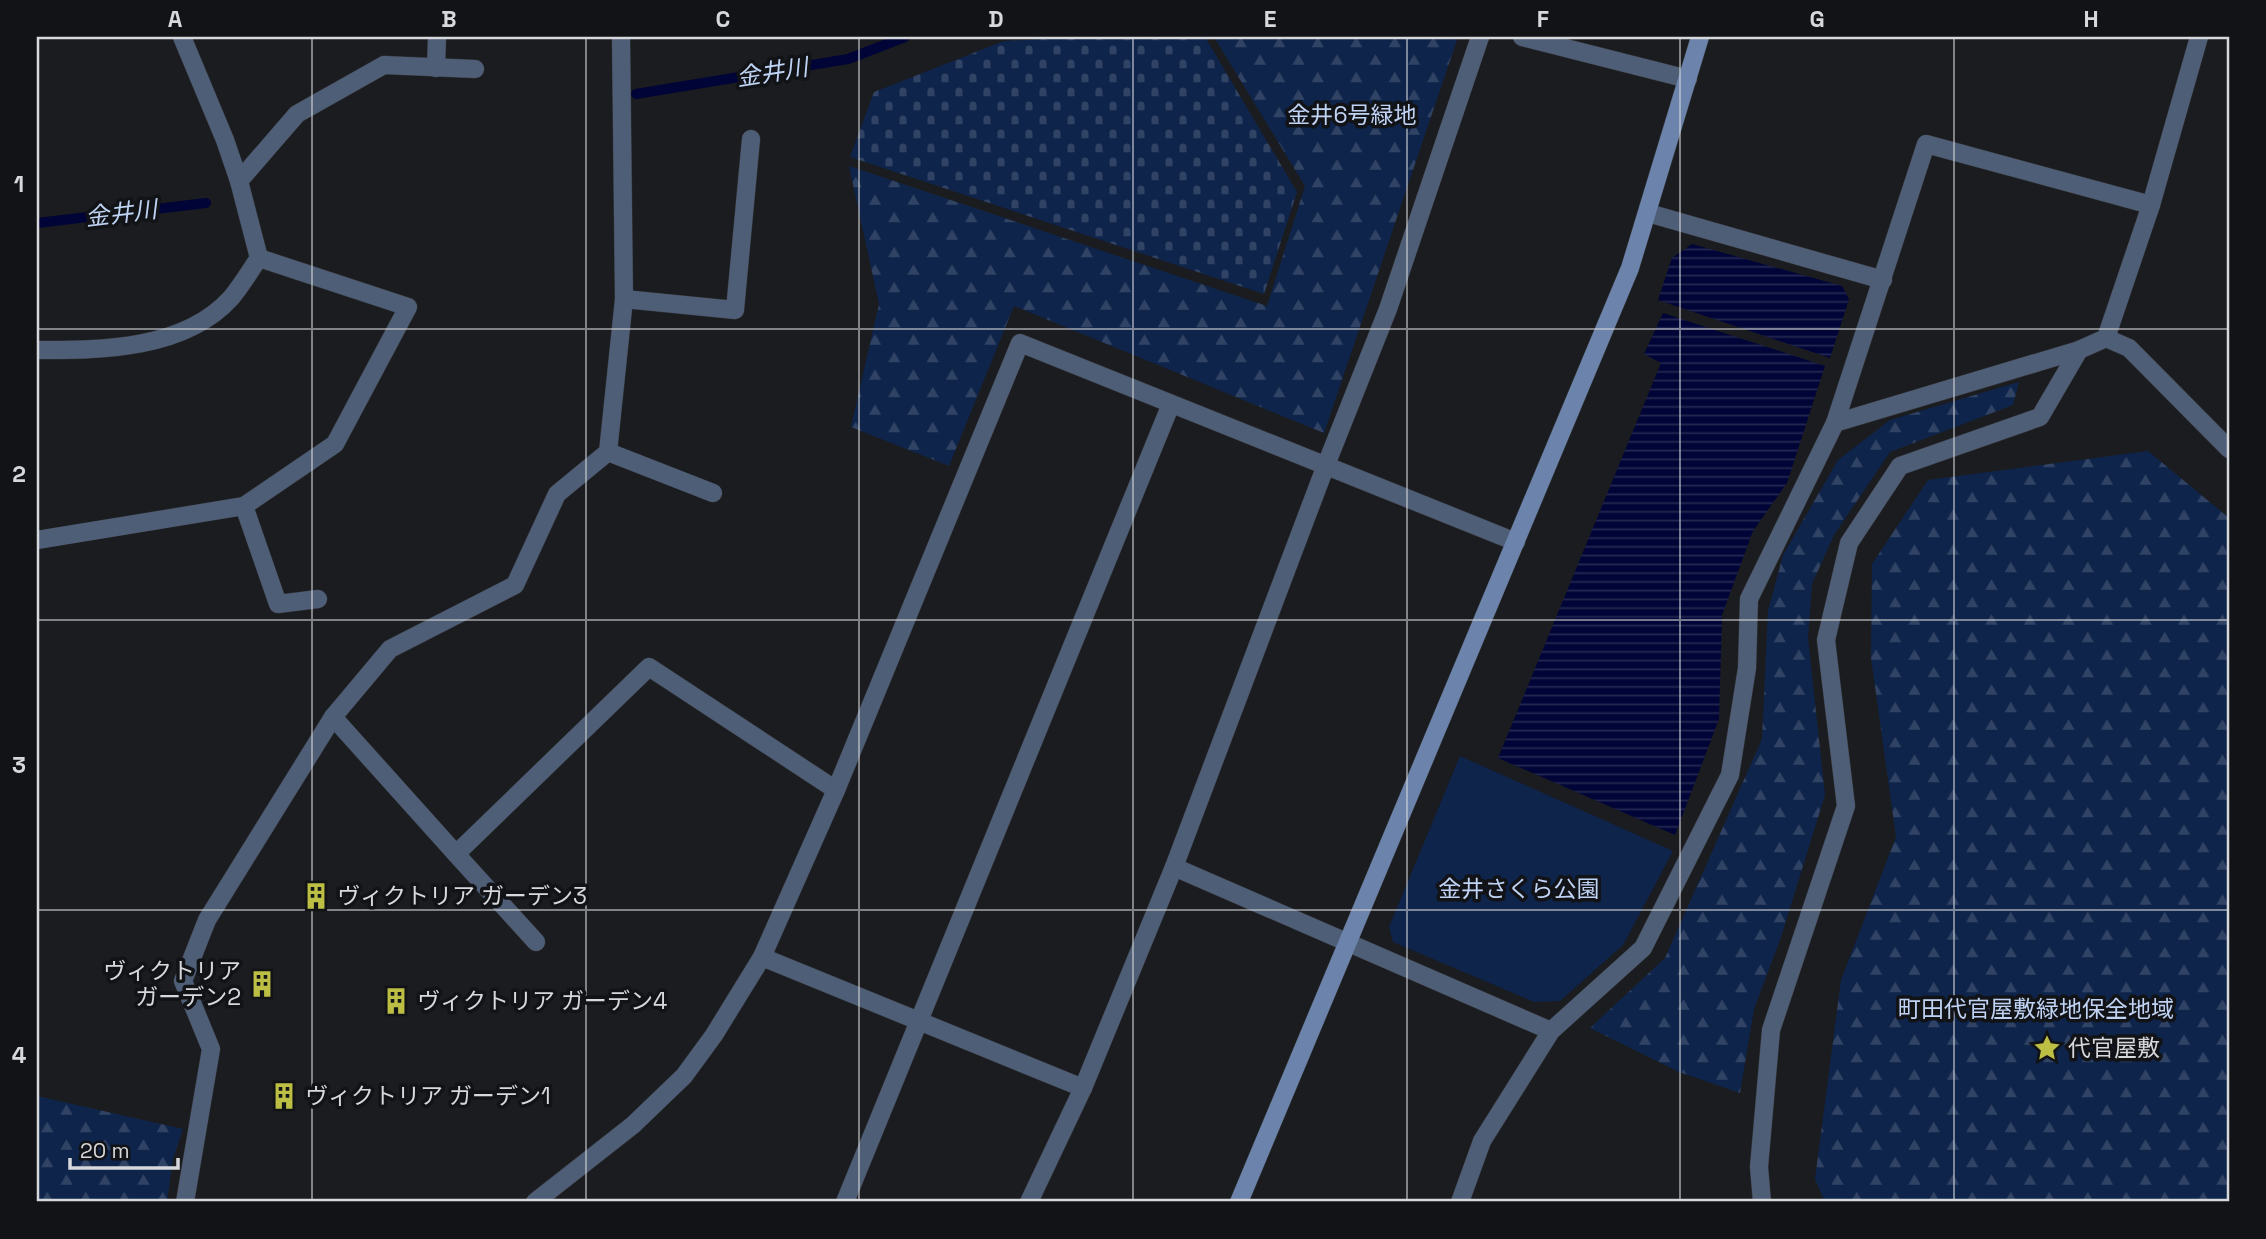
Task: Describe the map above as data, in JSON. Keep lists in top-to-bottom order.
{
  "water": ["金井川"],
  "parks": ["金井6号緑地", "金井さくら公園", "町田代官屋敷緑地保全地域"],
  "places": {
    "building": [
      "ヴィクトリア ガーデン3",
      "ヴィクトリア ガーデン2",
      "ヴィクトリア ガーデン4",
      "ヴィクトリア ガーデン1"
    ],
    "place": ["代官屋敷"]
  },
  "scale_bar": "20 m",
  "grid": {
    "columns": [
      "A",
      "B",
      "C",
      "D",
      "E",
      "F",
      "G",
      "H"
    ],
    "rows": [
      "1",
      "2",
      "3",
      "4"
    ]
  }
}
